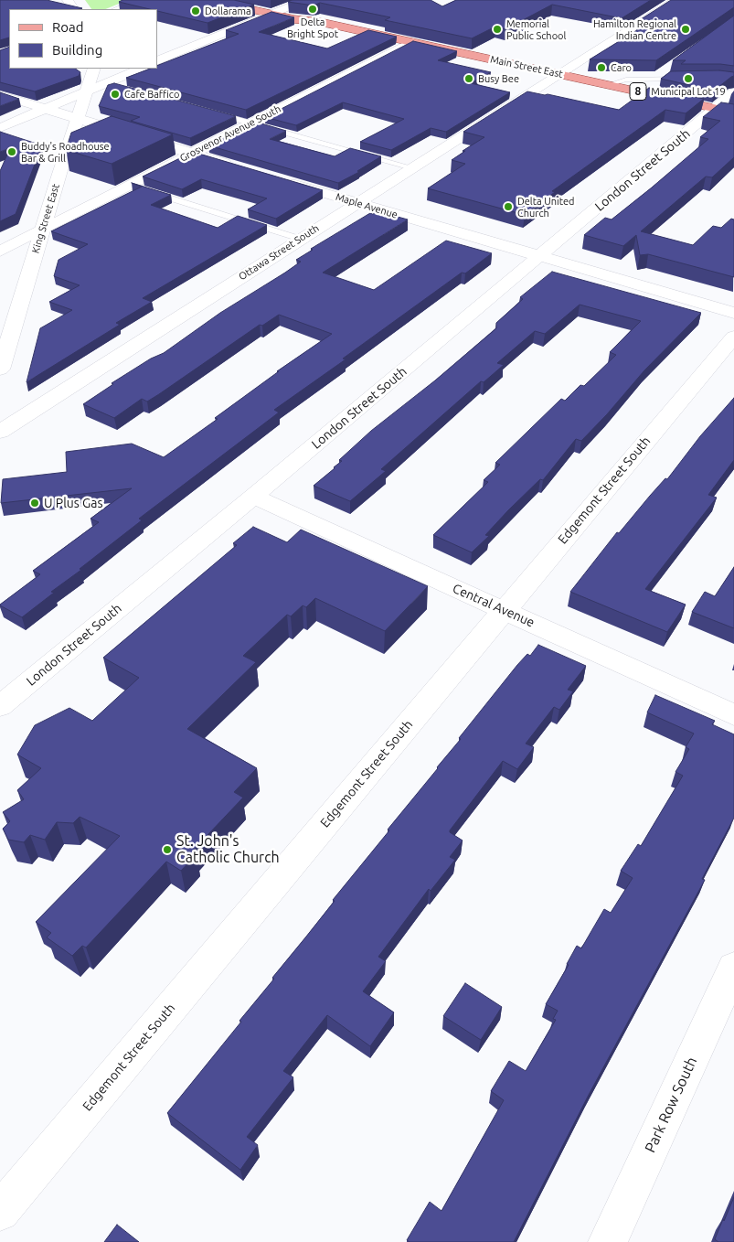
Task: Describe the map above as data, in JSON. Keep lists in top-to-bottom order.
{
  "streets": {
    "main road": ["Main Street East", "8"],
    "street": [
      "Grosvenor Avenue South",
      "London Street South",
      "Maple Avenue",
      "King Street East",
      "Ottawa Street South",
      "Edgemont Street South",
      "Central Avenue",
      "Park Row South"
    ]
  },
  "crossings": [
    ["Main Street East", "Grosvenor Avenue South"],
    ["Main Street East", "London Street South"],
    ["Main Street East", "Ottawa Street South"],
    ["Grosvenor Avenue South", "King Street East"],
    ["London Street South", "Maple Avenue"],
    ["London Street South", "Central Avenue"],
    ["Maple Avenue", "Ottawa Street South"],
    ["Edgemont Street South", "Central Avenue"]
  ],
  "places": [
    "Delta Bright Spot",
    "Dollarama",
    "Memorial Public School",
    "Hamilton Regional Indian Centre",
    "Caro",
    "Busy Bee",
    "Municipal Lot 19",
    "Cafe Baffico",
    "Buddy's Roadhouse Bar & Grill",
    "Delta United Church",
    "U Plus Gas",
    "St. John's Catholic Church"
  ],
  "legend": ["Road", "Building"]
}
